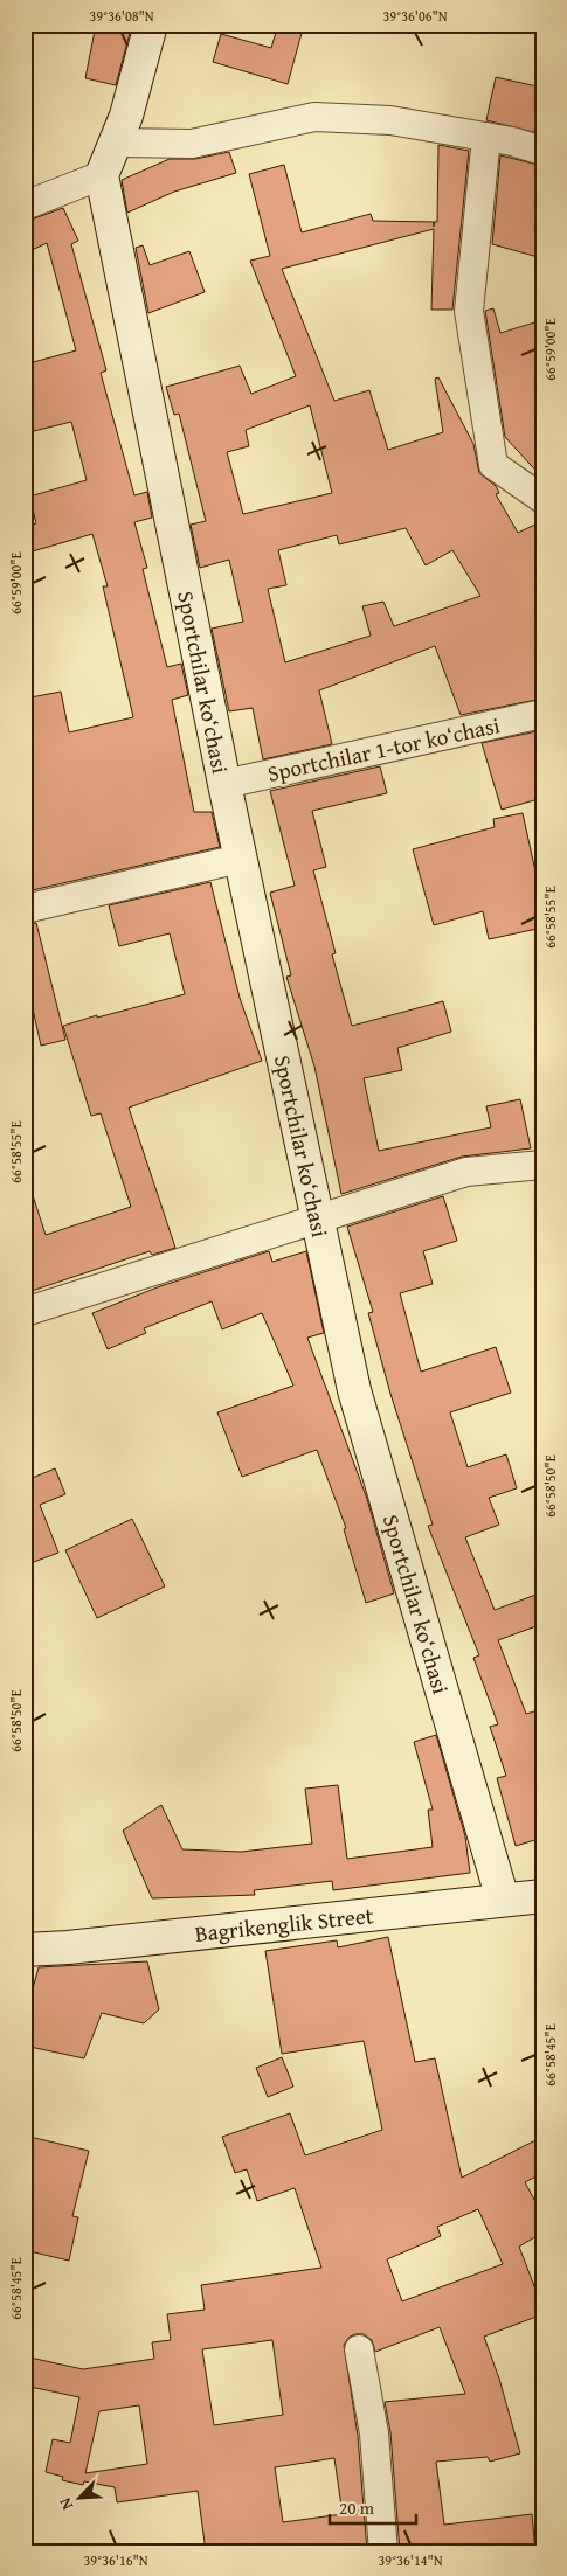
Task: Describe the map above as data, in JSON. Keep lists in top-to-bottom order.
{
  "streets": {
    "street": ["Sportchilar ko‘chasi", "Sportchilar 1-tor ko‘chasi", "Bagrikenglik Street"]
  },
  "crossings": [
    ["Sportchilar ko‘chasi", "Sportchilar 1-tor ko‘chasi"],
    ["Sportchilar ko‘chasi", "Bagrikenglik Street"]
  ],
  "scale_bar": "20 m",
  "north": "bottom left",
  "coordinates": [
    "39°36'08\"N",
    "39°36'06\"N",
    "66°59'00\"E",
    "66°58'55\"E",
    "66°58'50\"E",
    "66°58'45\"E",
    "39°36'16\"N",
    "39°36'14\"N"
  ]
}
